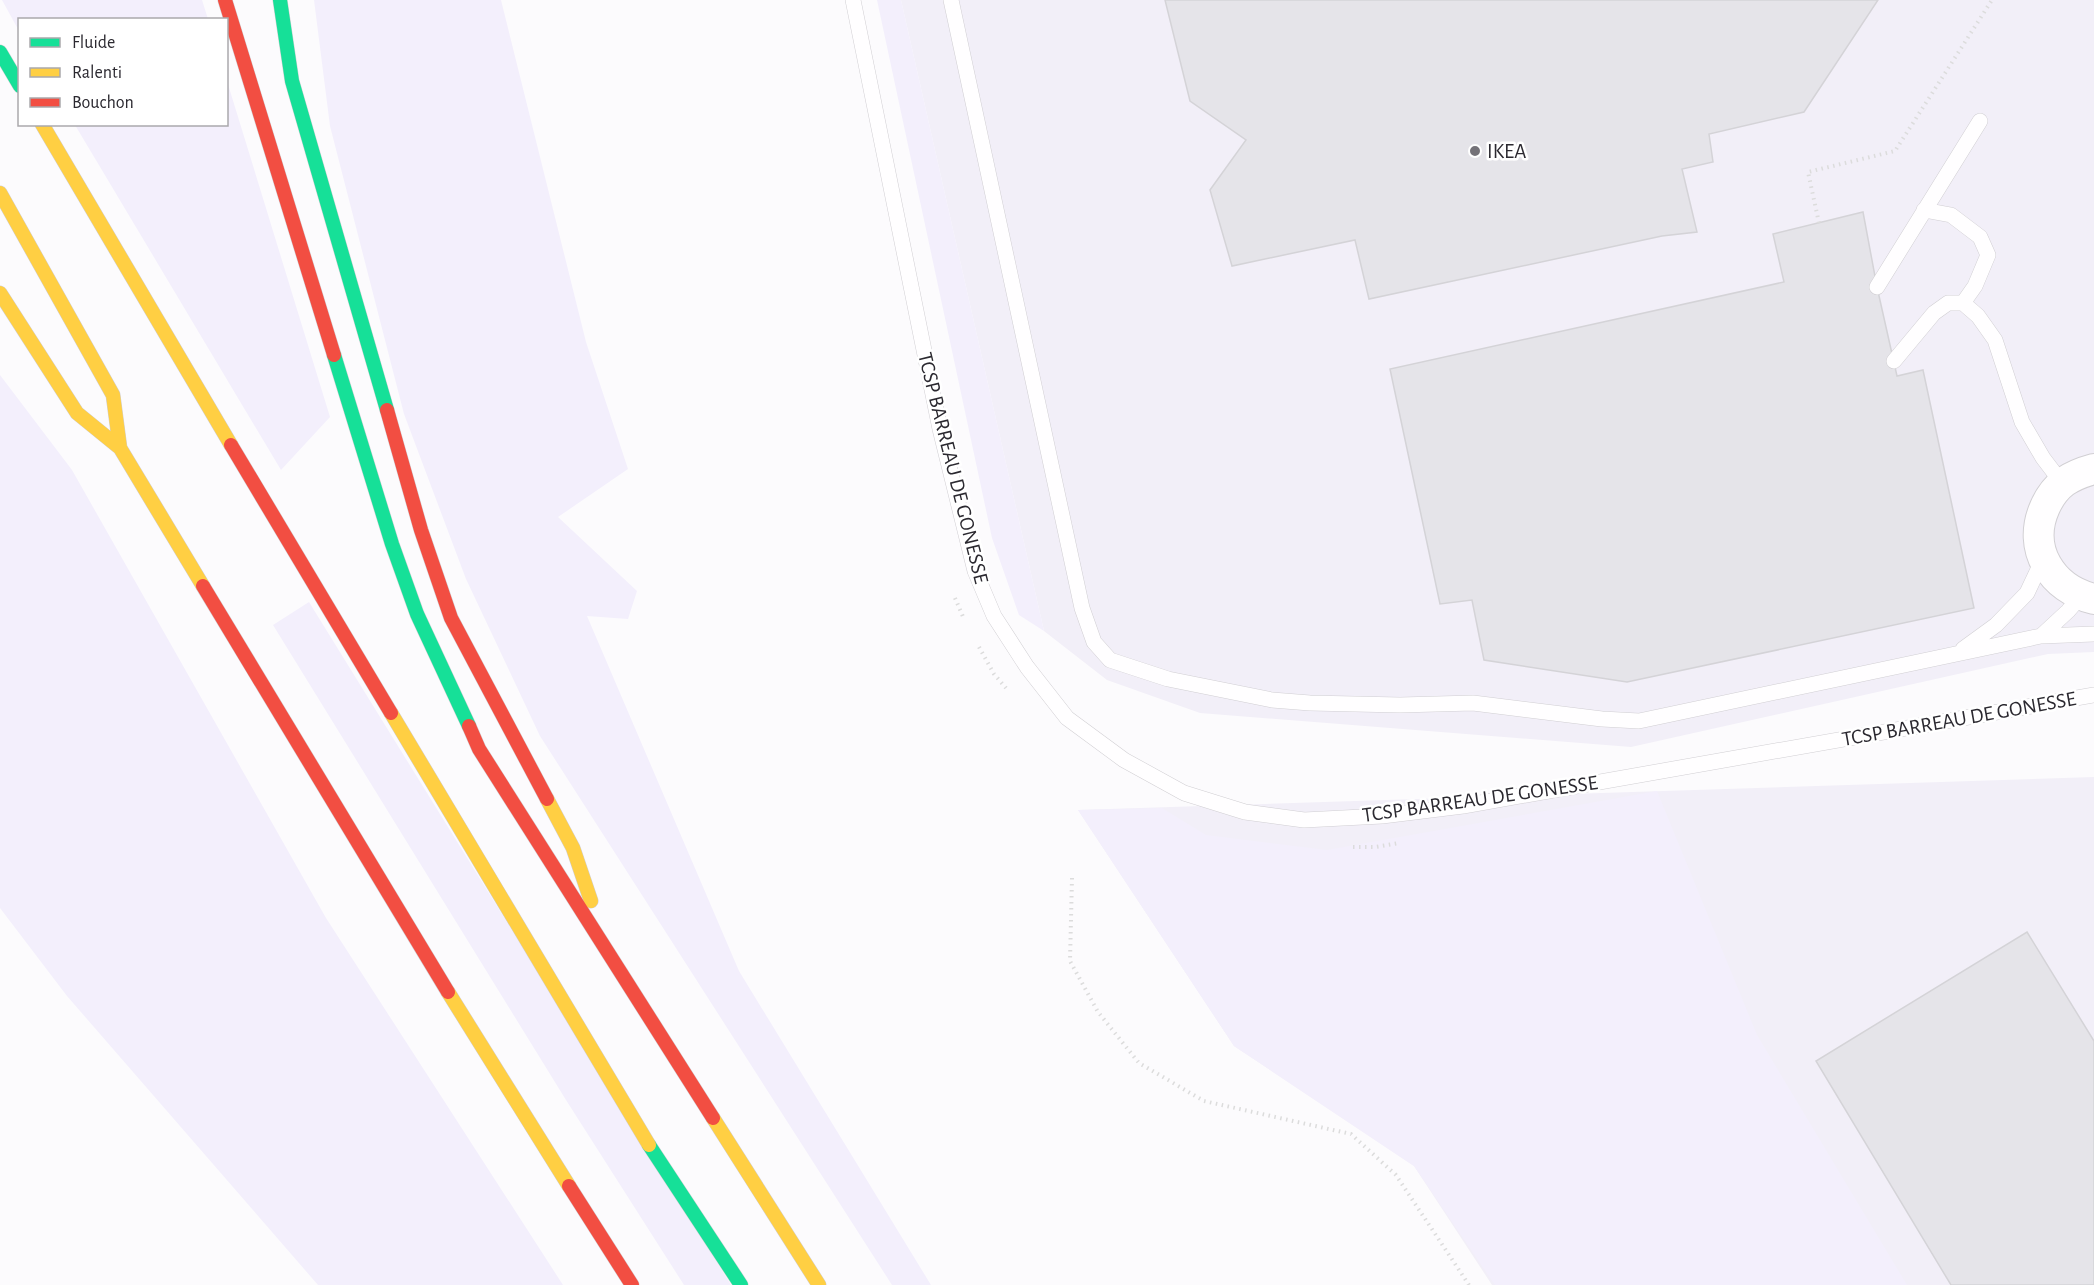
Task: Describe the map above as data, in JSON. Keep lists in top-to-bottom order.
{
  "streets": {
    "lane": ["TCSP BARREAU DE GONESSE"]
  },
  "places": ["IKEA"],
  "legend": ["Fluide", "Ralenti", "Bouchon"]
}
